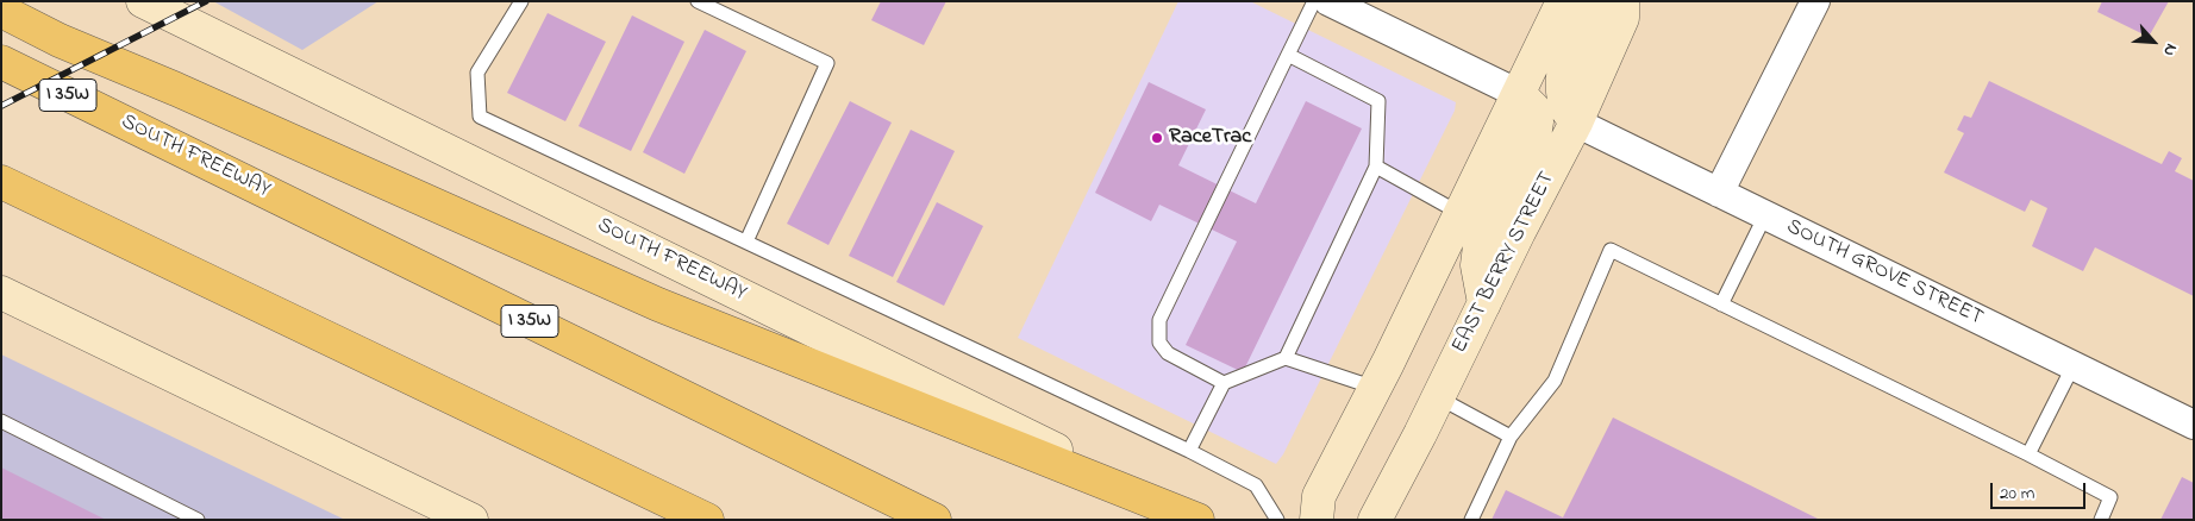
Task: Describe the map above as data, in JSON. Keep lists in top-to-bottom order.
{
  "streets": {
    "highway": ["I 35W", "SOUTH FREEWAY"],
    "main road": ["EAST BERRY STREET"],
    "street": ["SOUTH GROVE STREET"]
  },
  "crossings": [
    ["EAST BERRY STREET", "SOUTH GROVE STREET"]
  ],
  "places": ["RaceTrac"],
  "scale_bar": "20 m",
  "north": "bottom right"
}
